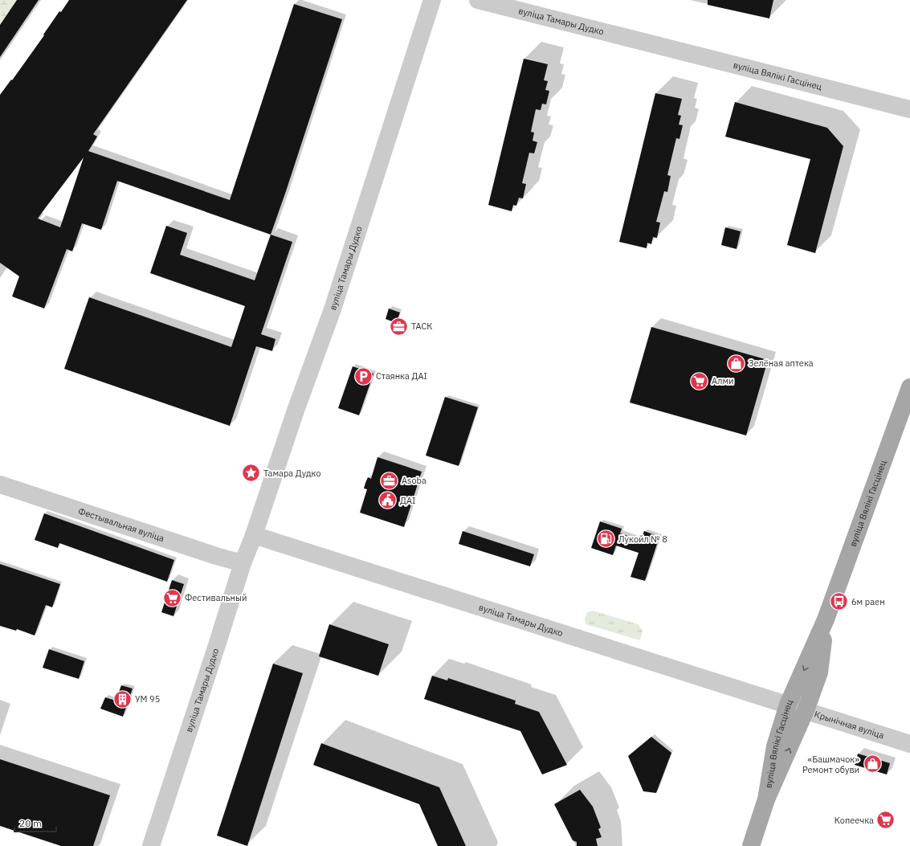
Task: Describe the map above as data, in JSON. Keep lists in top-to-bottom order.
{
  "streets": {
    "main road": ["вуліца Вялікі Гасцінец"],
    "street": ["вуліца Тамары Дудко", "Фестывальная вуліца", "Крынічная вуліца"]
  },
  "crossings": [
    ["вуліца Тамары Дудко", "вуліца Вялікі Гасцінец"],
    ["вуліца Тамары Дудко", "Фестывальная вуліца"],
    ["вуліца Тамары Дудко", "Крынічная вуліца"],
    ["вуліца Вялікі Гасцінец", "Крынічная вуліца"]
  ],
  "places": {
    "office": ["ТАСК", "Asoba"],
    "shop": ["Зелёная аптека", "«Башмачок» Ремонт обуви"],
    "parking": ["Стаянка ДАІ"],
    "supermarket": ["Алми", "Фестивальный", "Копеечка"],
    "place": ["Тамара Дудко"],
    "public building": ["ДАІ"],
    "fuel station": ["Лукойл № 8"],
    "bus stop": ["6м раен"],
    "building": ["УМ 95"]
  },
  "scale_bar": "20 m"
}
